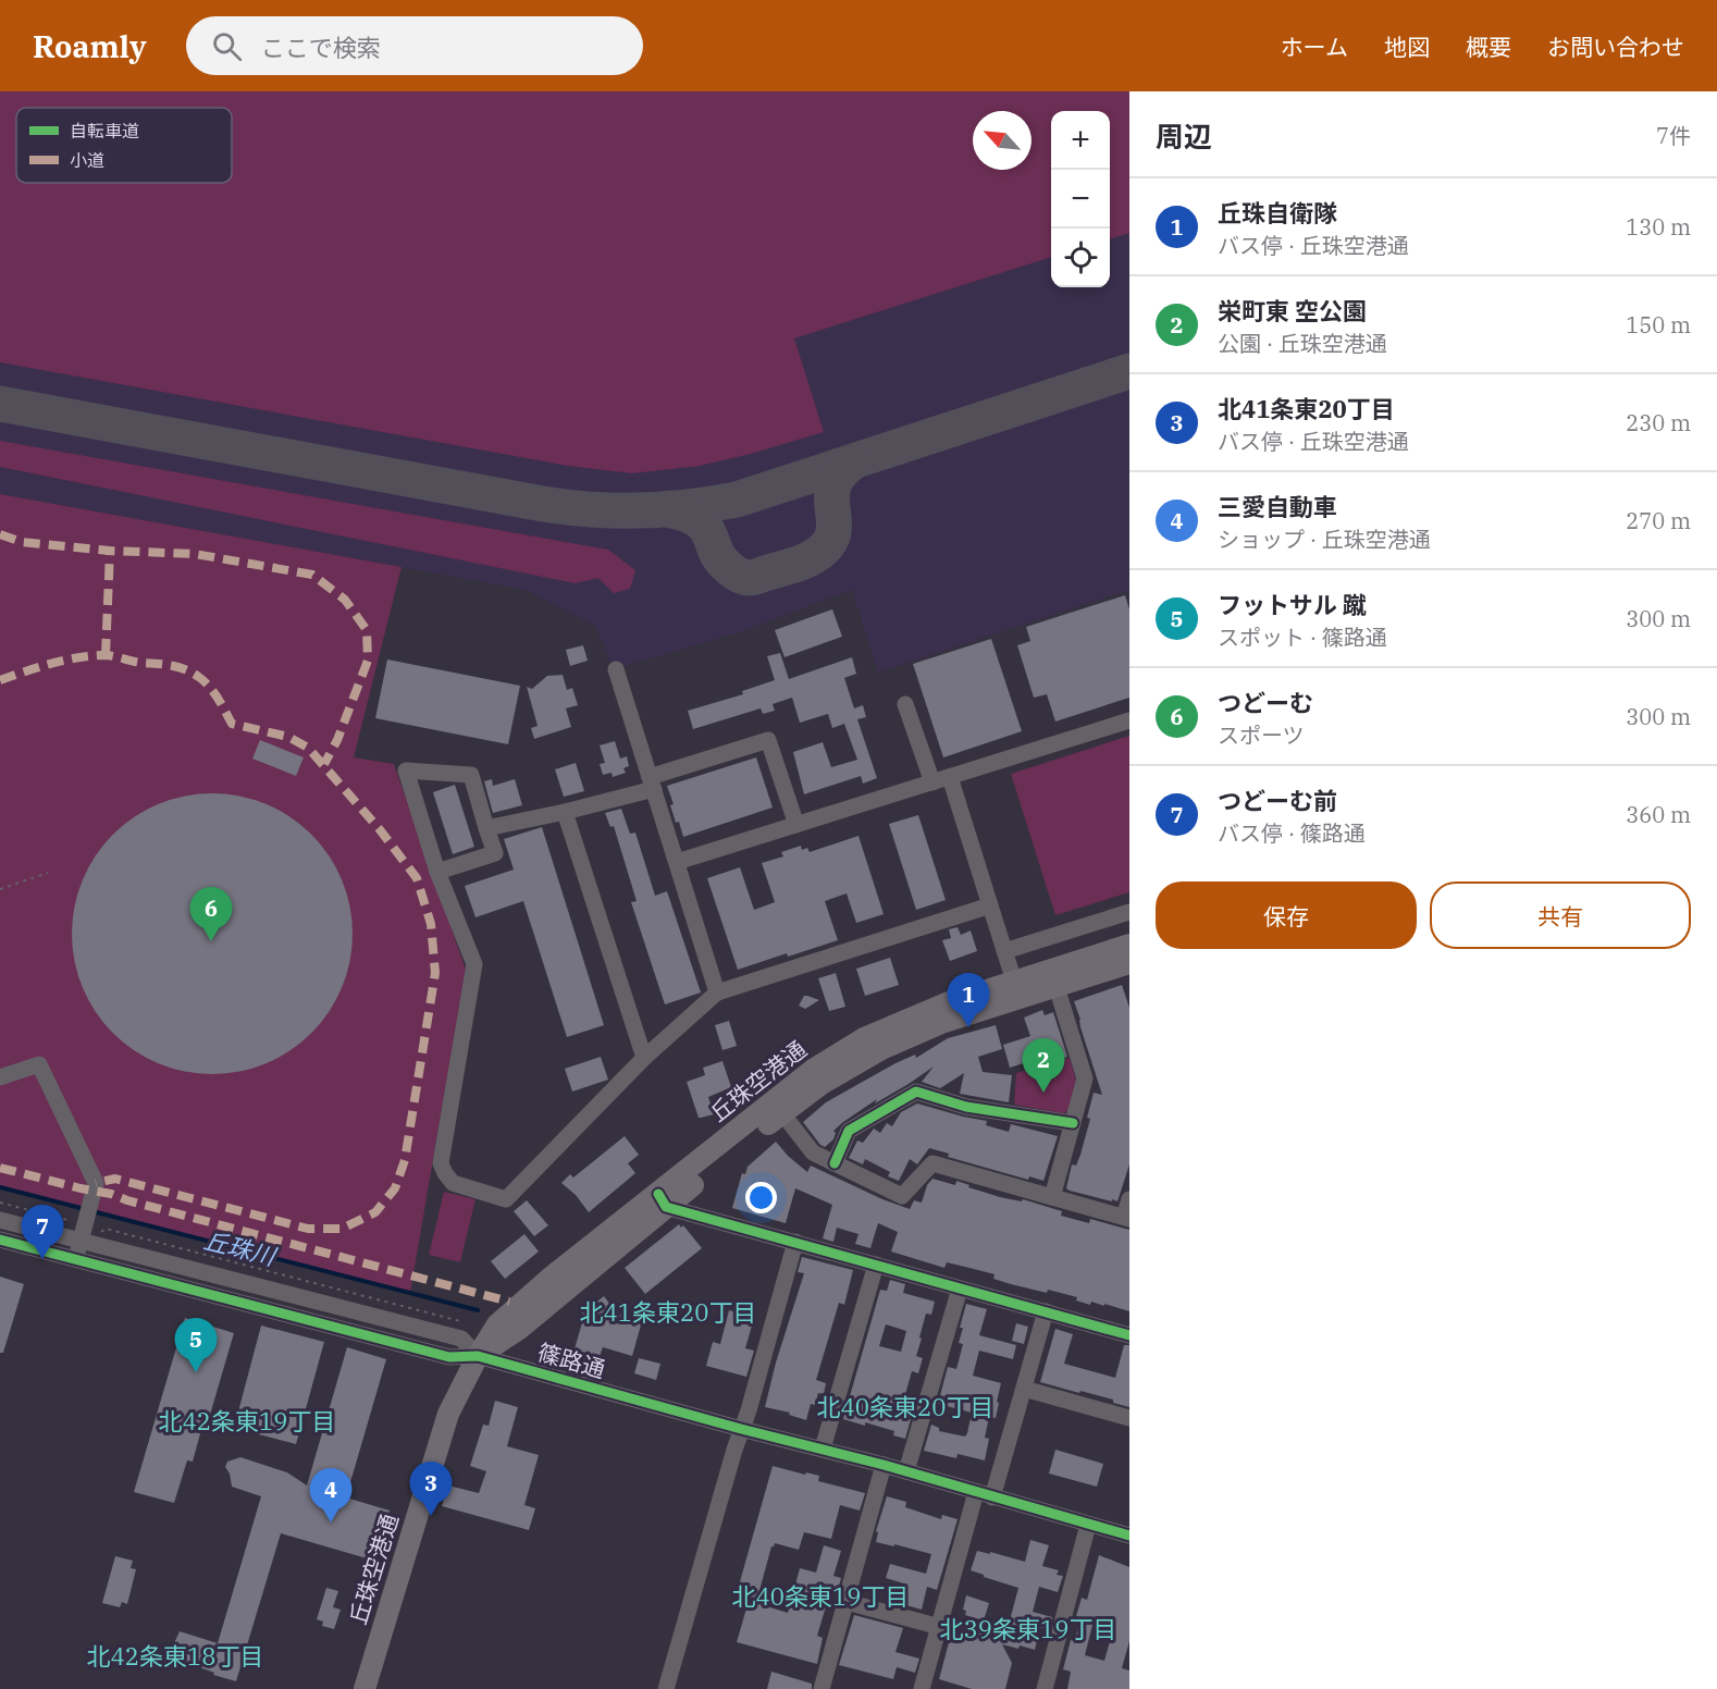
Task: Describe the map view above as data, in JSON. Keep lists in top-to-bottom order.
{
  "streets": {
    "main road": ["丘珠空港通"],
    "street": ["篠路通"]
  },
  "crossings": [
    ["丘珠空港通", "篠路通"]
  ],
  "districts": [
    "北41条東20丁目",
    "北40条東20丁目",
    "北42条東19丁目",
    "北40条東19丁目",
    "北39条東19丁目",
    "北42条東18丁目"
  ],
  "water": ["丘珠川"],
  "legend": ["自転車道", "小道"],
  "north": "top left",
  "page": {
    "header": "Roamly",
    "search": "ここで検索",
    "nav": [
      "ホーム",
      "地図",
      "概要",
      "お問い合わせ"
    ],
    "heading": ["周辺", "7件"],
    "map_buttons": ["+", "−"],
    "list": [
      {
        "mark": "1",
        "name": "丘珠自衛隊",
        "note": "バス停 · 丘珠空港通",
        "value": "130 m"
      },
      {
        "mark": "2",
        "name": "栄町東 空公園",
        "note": "公園 · 丘珠空港通",
        "value": "150 m"
      },
      {
        "mark": "3",
        "name": "北41条東20丁目",
        "note": "バス停 · 丘珠空港通",
        "value": "230 m"
      },
      {
        "mark": "4",
        "name": "三愛自動車",
        "note": "ショップ · 丘珠空港通",
        "value": "270 m"
      },
      {
        "mark": "5",
        "name": "フットサル 蹴",
        "note": "スポット · 篠路通",
        "value": "300 m"
      },
      {
        "mark": "6",
        "name": "つどーむ",
        "note": "スポーツ",
        "value": "300 m"
      },
      {
        "mark": "7",
        "name": "つどーむ前",
        "note": "バス停 · 篠路通",
        "value": "360 m"
      }
    ],
    "buttons": ["保存", "共有"],
    "pins": [
      "6",
      "1",
      "2",
      "7",
      "5",
      "3",
      "4"
    ]
  }
}
